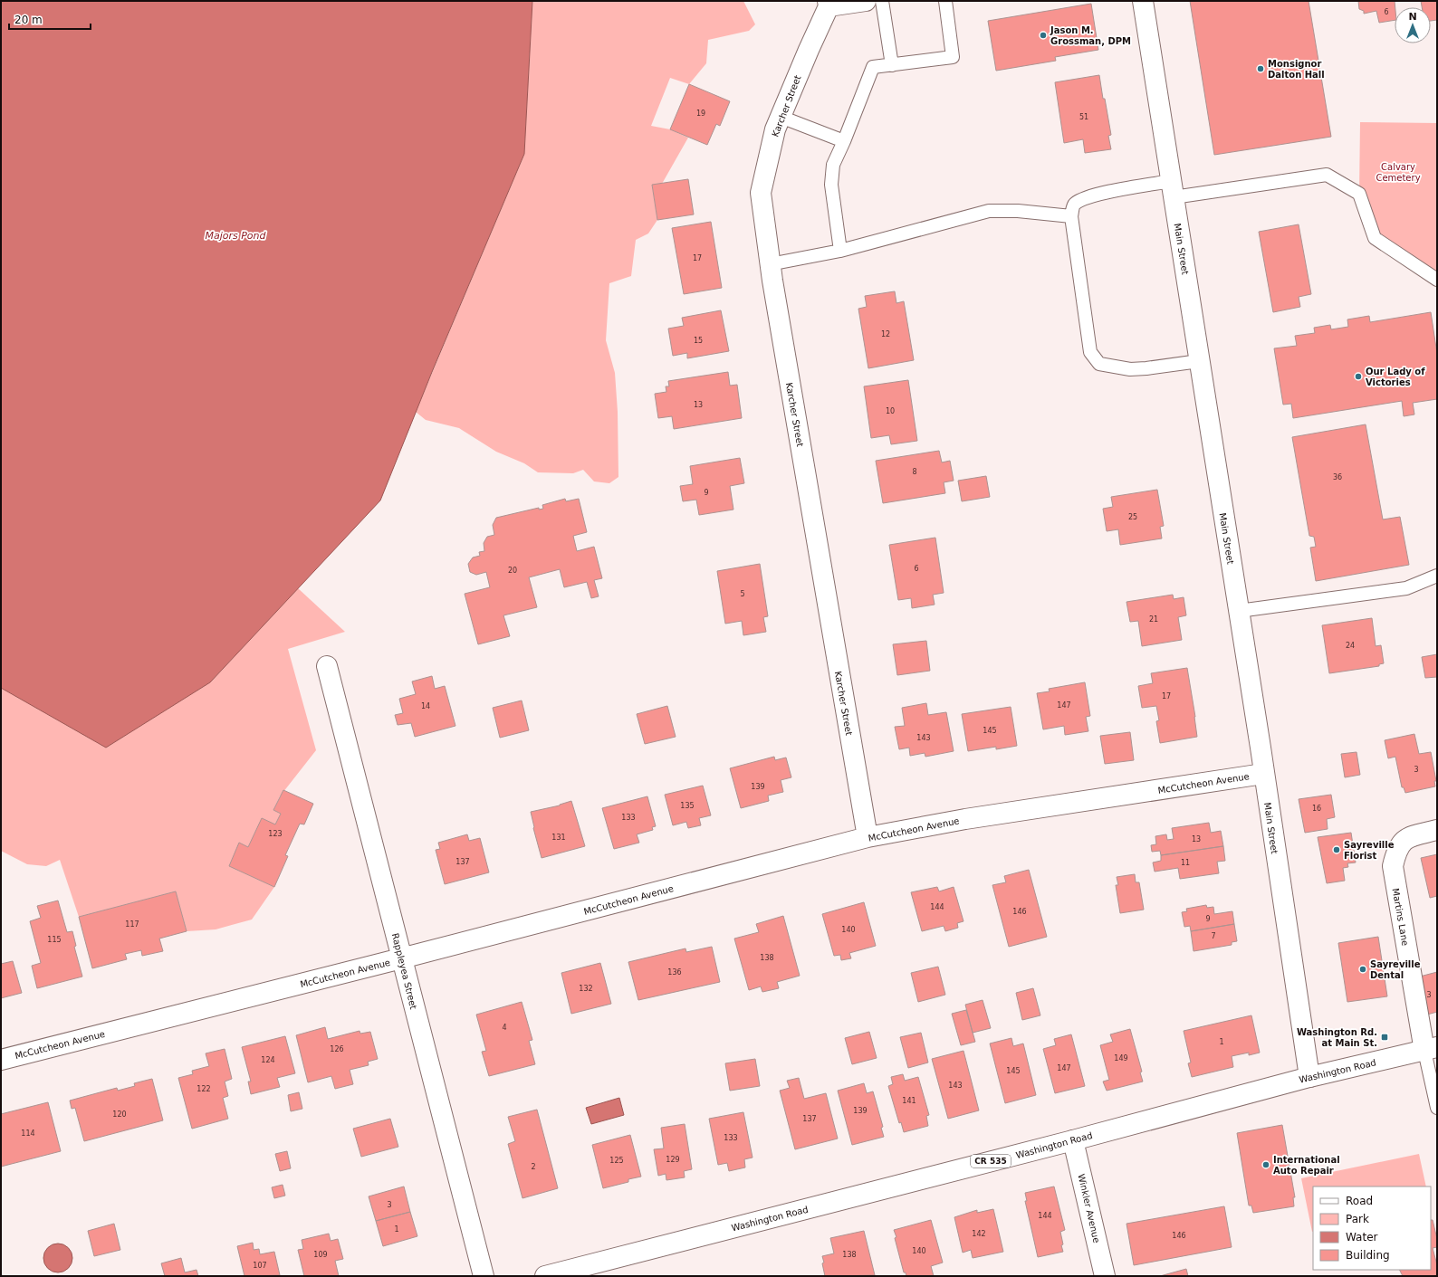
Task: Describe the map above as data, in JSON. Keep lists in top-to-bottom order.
{
  "streets": {
    "street": [
      "Karcher Street",
      "Main Street",
      "McCutcheon Avenue",
      "Martins Lane",
      "Rappleyea Street",
      "Washington Road",
      "CR 535",
      "Winkler Avenue"
    ]
  },
  "crossings": [
    ["Karcher Street", "McCutcheon Avenue"],
    ["Main Street", "McCutcheon Avenue"],
    ["Main Street", "Washington Road"],
    ["McCutcheon Avenue", "Rappleyea Street"],
    ["Martins Lane", "Washington Road"],
    ["Washington Road", "Winkler Avenue"]
  ],
  "water": ["Majors Pond"],
  "parks": ["Calvary Cemetery"],
  "places": {
    "other": [
      "Jason M. Grossman, DPM",
      "Monsignor Dalton Hall",
      "Our Lady of Victories",
      "Sayreville Florist",
      "Sayreville Dental",
      "International Auto Repair"
    ],
    "transit": ["Washington Rd. at Main St."]
  },
  "house_numbers": [
    "6",
    "19",
    "51",
    "17",
    "12",
    "15",
    "13",
    "10",
    "8",
    "36",
    "9",
    "25",
    "6",
    "20",
    "5",
    "21",
    "24",
    "17",
    "147",
    "14",
    "145",
    "143",
    "3",
    "139",
    "135",
    "16",
    "133",
    "123",
    "131",
    "13",
    "137",
    "11",
    "144",
    "146",
    "9",
    "117",
    "140",
    "7",
    "115",
    "138",
    "136",
    "132",
    "3",
    "4",
    "1",
    "126",
    "149",
    "124",
    "147",
    "145",
    "143",
    "122",
    "141",
    "139",
    "120",
    "137",
    "114",
    "133",
    "129",
    "125",
    "2",
    "3",
    "144",
    "1",
    "142",
    "146",
    "140",
    "109",
    "138",
    "107"
  ],
  "legend": [
    "Road",
    "Park",
    "Water",
    "Building"
  ],
  "scale_bar": "20 m",
  "north": "top"
}
